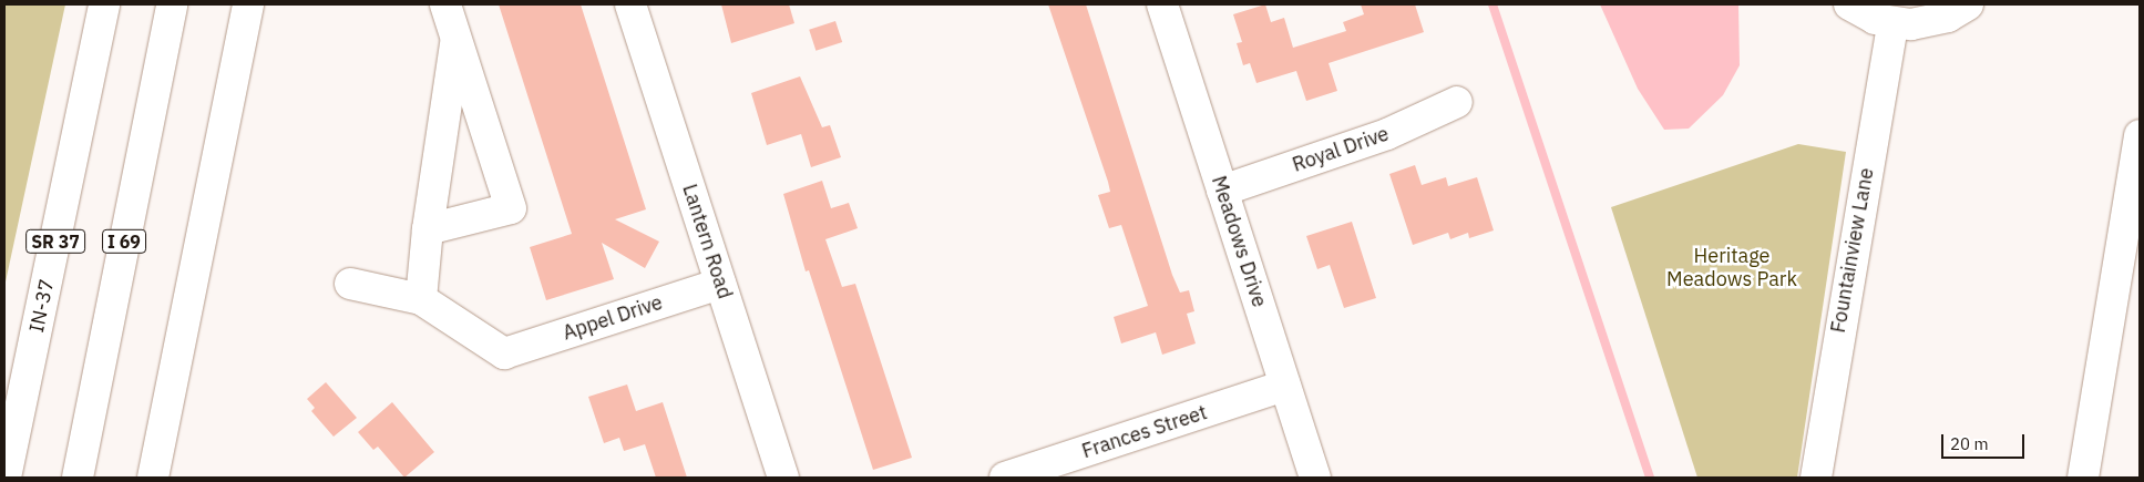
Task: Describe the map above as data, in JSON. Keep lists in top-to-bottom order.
{
  "streets": {
    "main road": [
      "Royal Drive",
      "SR 37",
      "I 69",
      "Lantern Road",
      "Meadows Drive",
      "Fountainview Lane",
      "IN-37",
      "Appel Drive",
      "Frances Street"
    ]
  },
  "crossings": [
    ["Royal Drive", "Meadows Drive"],
    ["Lantern Road", "Appel Drive"],
    ["Meadows Drive", "Frances Street"]
  ],
  "parks": ["Heritage Meadows Park"],
  "scale_bar": "20 m"
}
